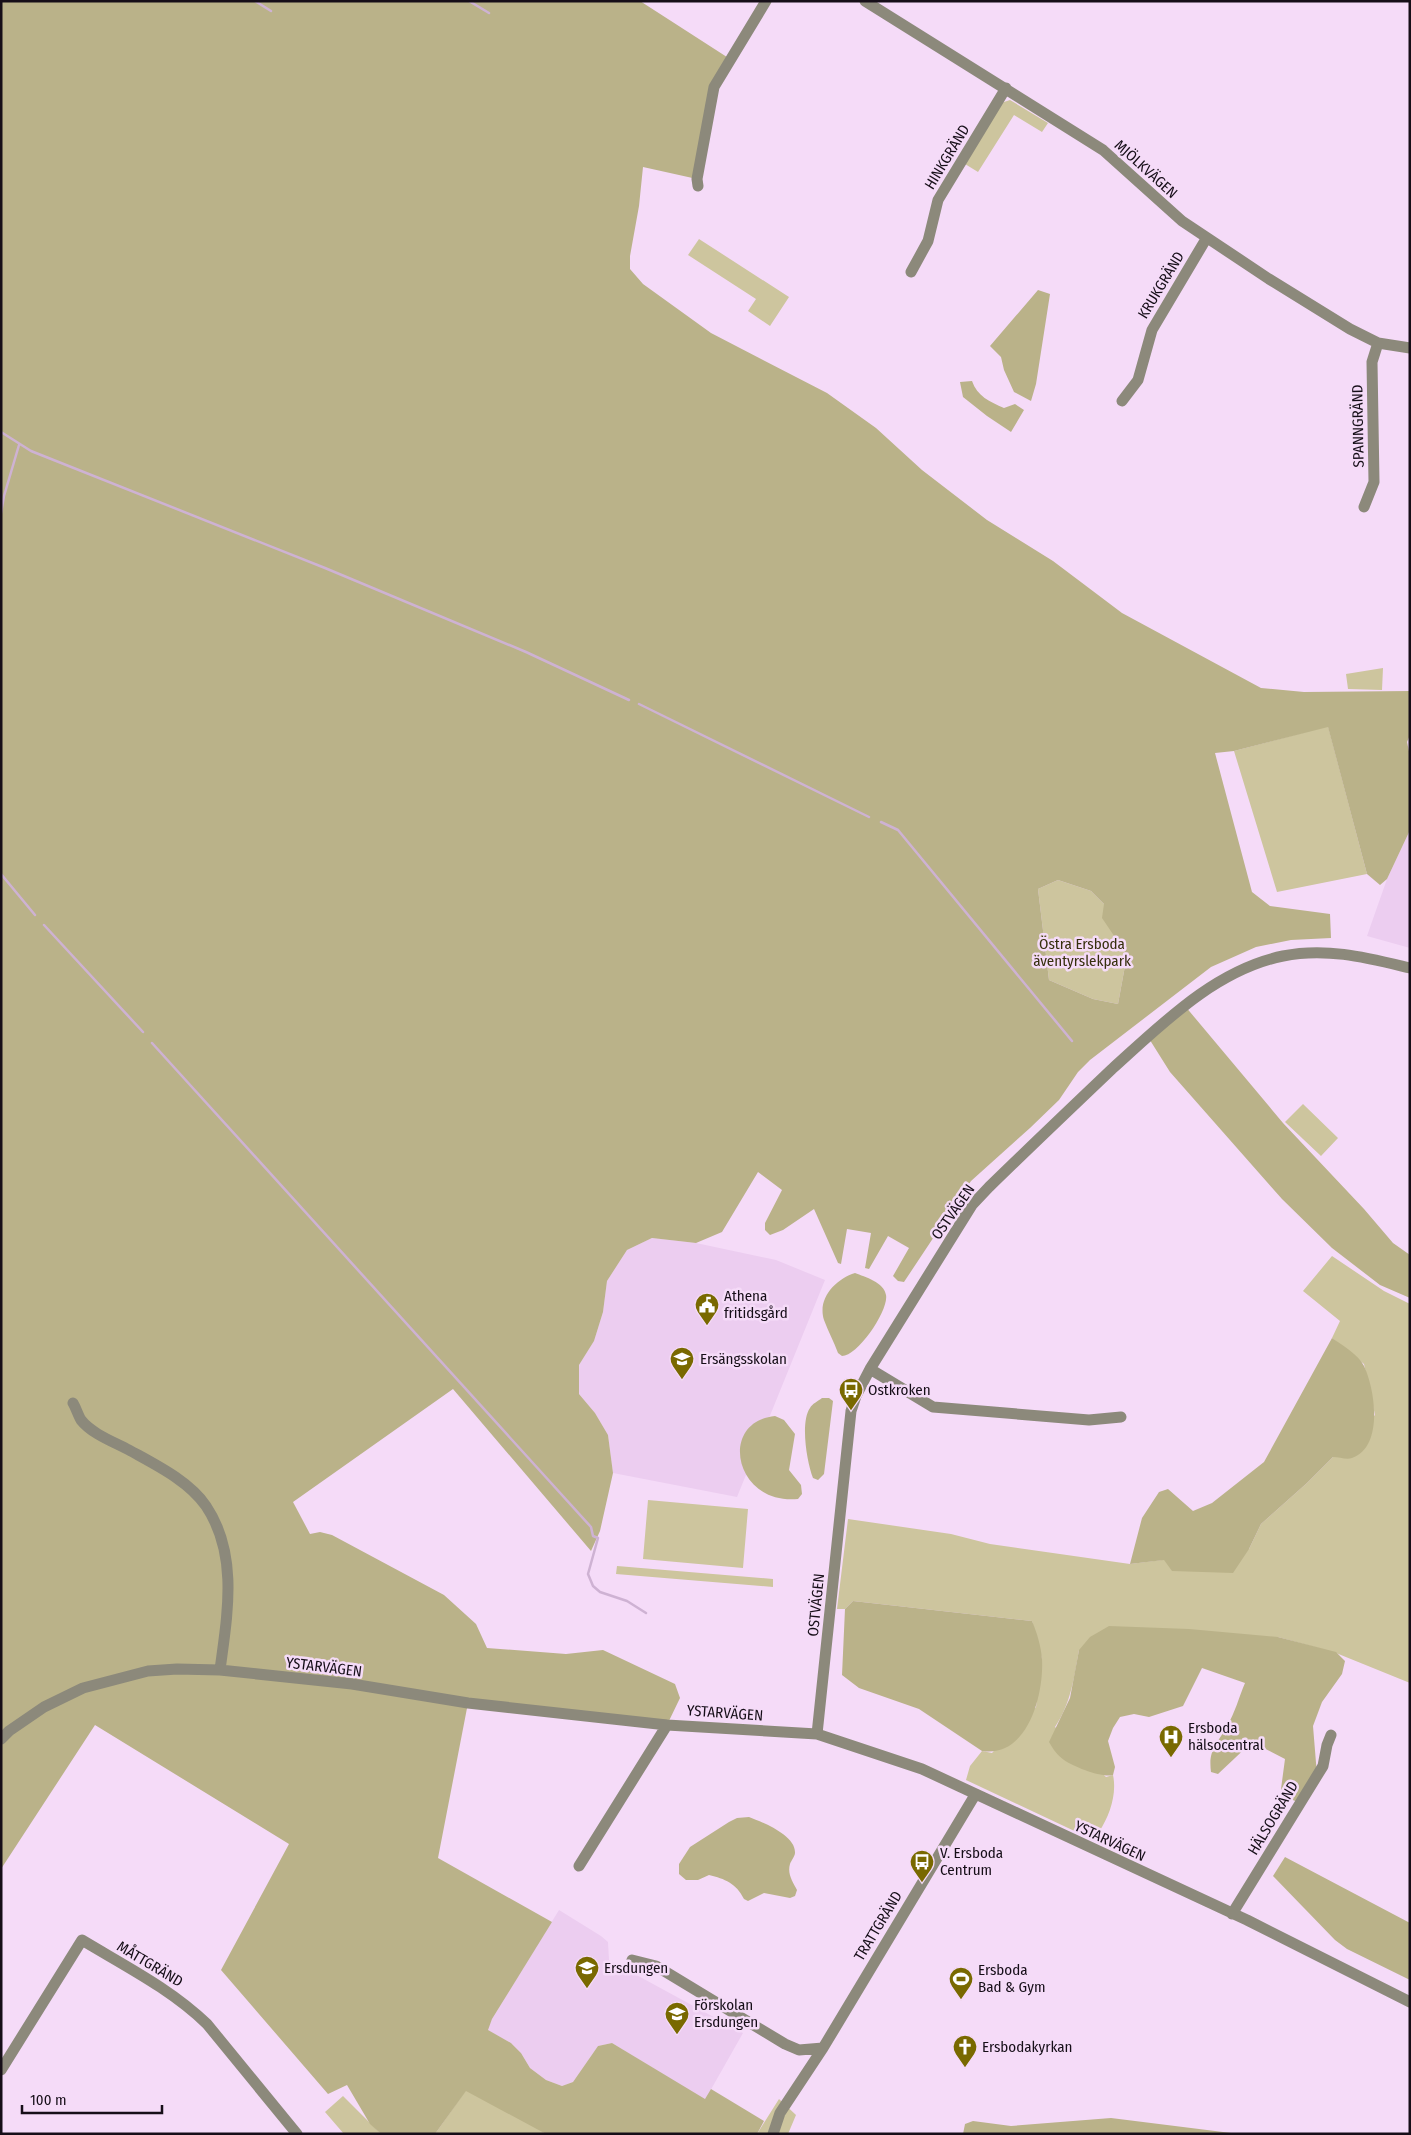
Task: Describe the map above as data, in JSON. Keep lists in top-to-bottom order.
{
  "streets": {
    "street": [
      "HINKGRÄND",
      "MJÖLKVÄGEN",
      "KRUKGRÄND",
      "SPANNGRÄND",
      "OSTVÄGEN",
      "YSTARVÄGEN",
      "HÄLSOGRÄND",
      "TRATTGRÄND",
      "MÅTTGRÄND"
    ]
  },
  "crossings": [
    ["HINKGRÄND", "MJÖLKVÄGEN"],
    ["MJÖLKVÄGEN", "KRUKGRÄND"],
    ["MJÖLKVÄGEN", "SPANNGRÄND"],
    ["OSTVÄGEN", "YSTARVÄGEN"],
    ["YSTARVÄGEN", "HÄLSOGRÄND"],
    ["YSTARVÄGEN", "TRATTGRÄND"]
  ],
  "parks": ["Östra Ersboda äventyrslekpark"],
  "places": {
    "public building": ["Athena fritidsgård"],
    "school or university": ["Ersängsskolan", "Ersdungen", "Förskolan Ersdungen"],
    "bus stop": ["Ostkroken", "V. Ersboda Centrum"],
    "hospital": ["Ersboda hälsocentral"],
    "sports": ["Ersboda Bad & Gym"],
    "church": ["Ersbodakyrkan"]
  },
  "scale_bar": "100 m"
}
